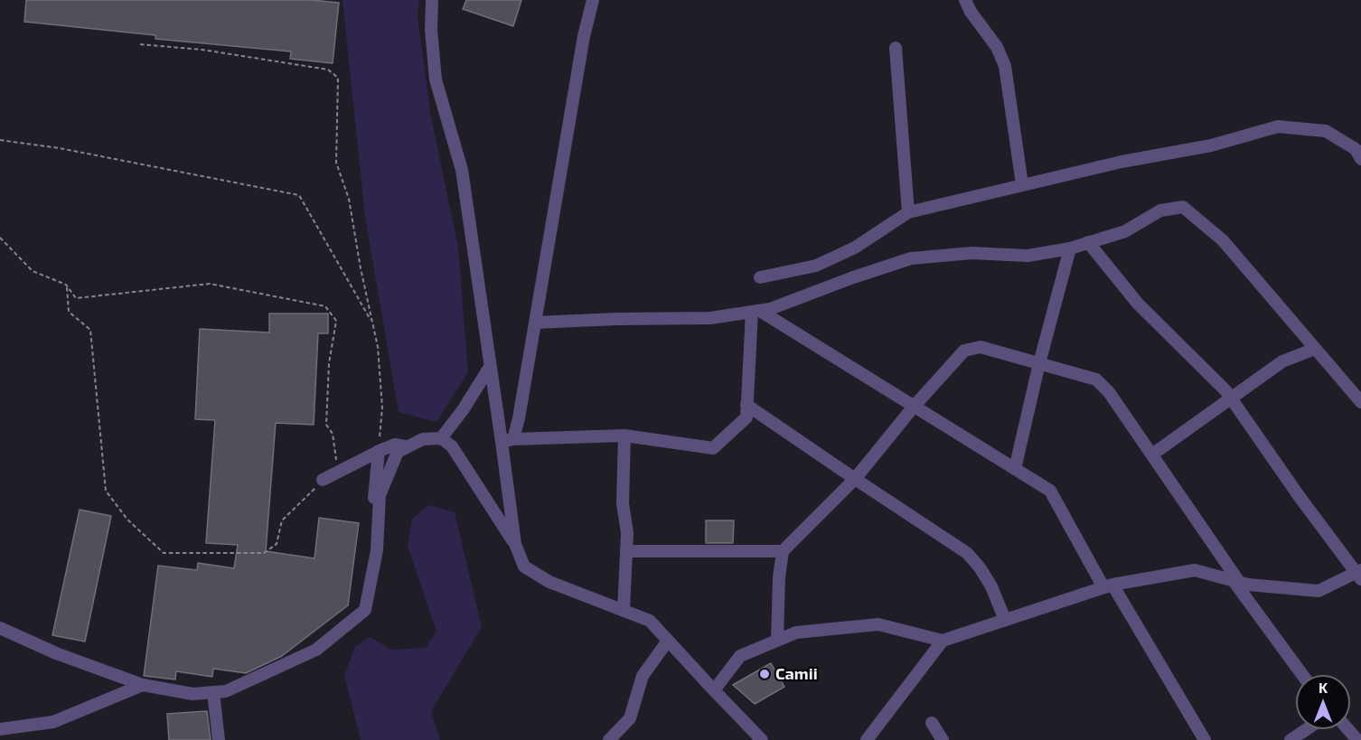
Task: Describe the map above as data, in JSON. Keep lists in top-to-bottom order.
{
  "places": ["Camii"],
  "north": "top"
}
